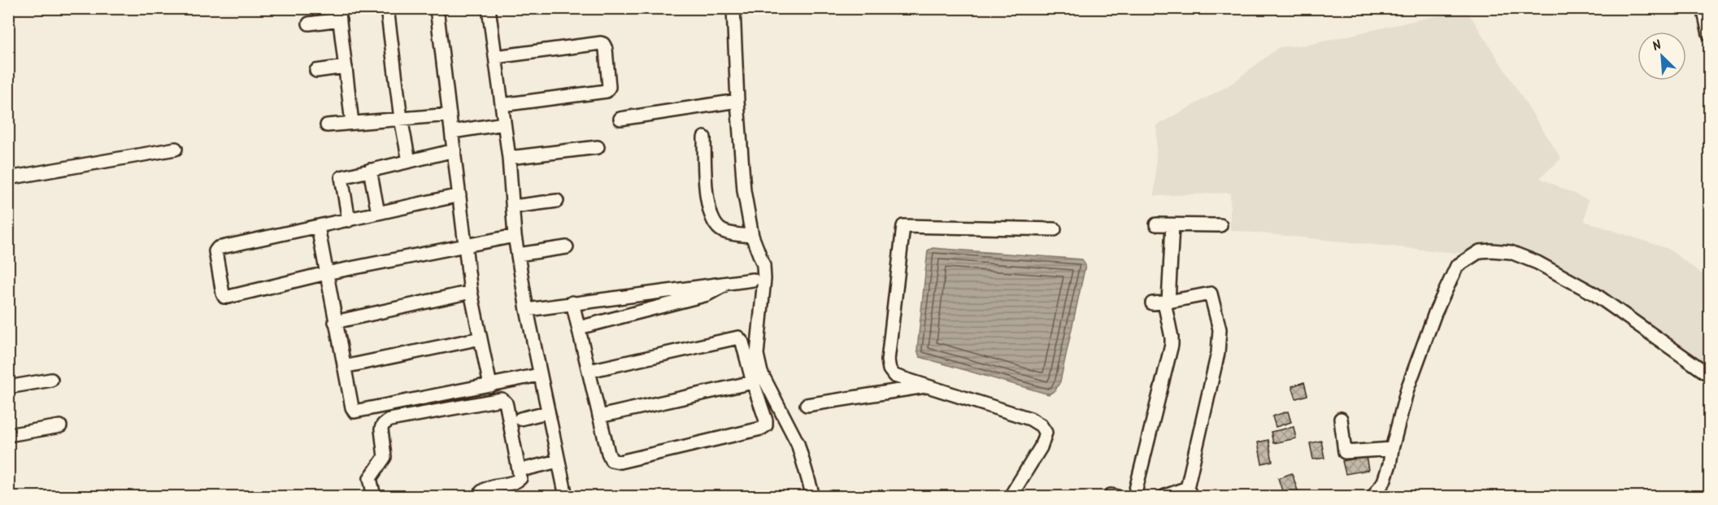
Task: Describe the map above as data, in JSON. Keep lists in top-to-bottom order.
{
  "north": "top left"
}
